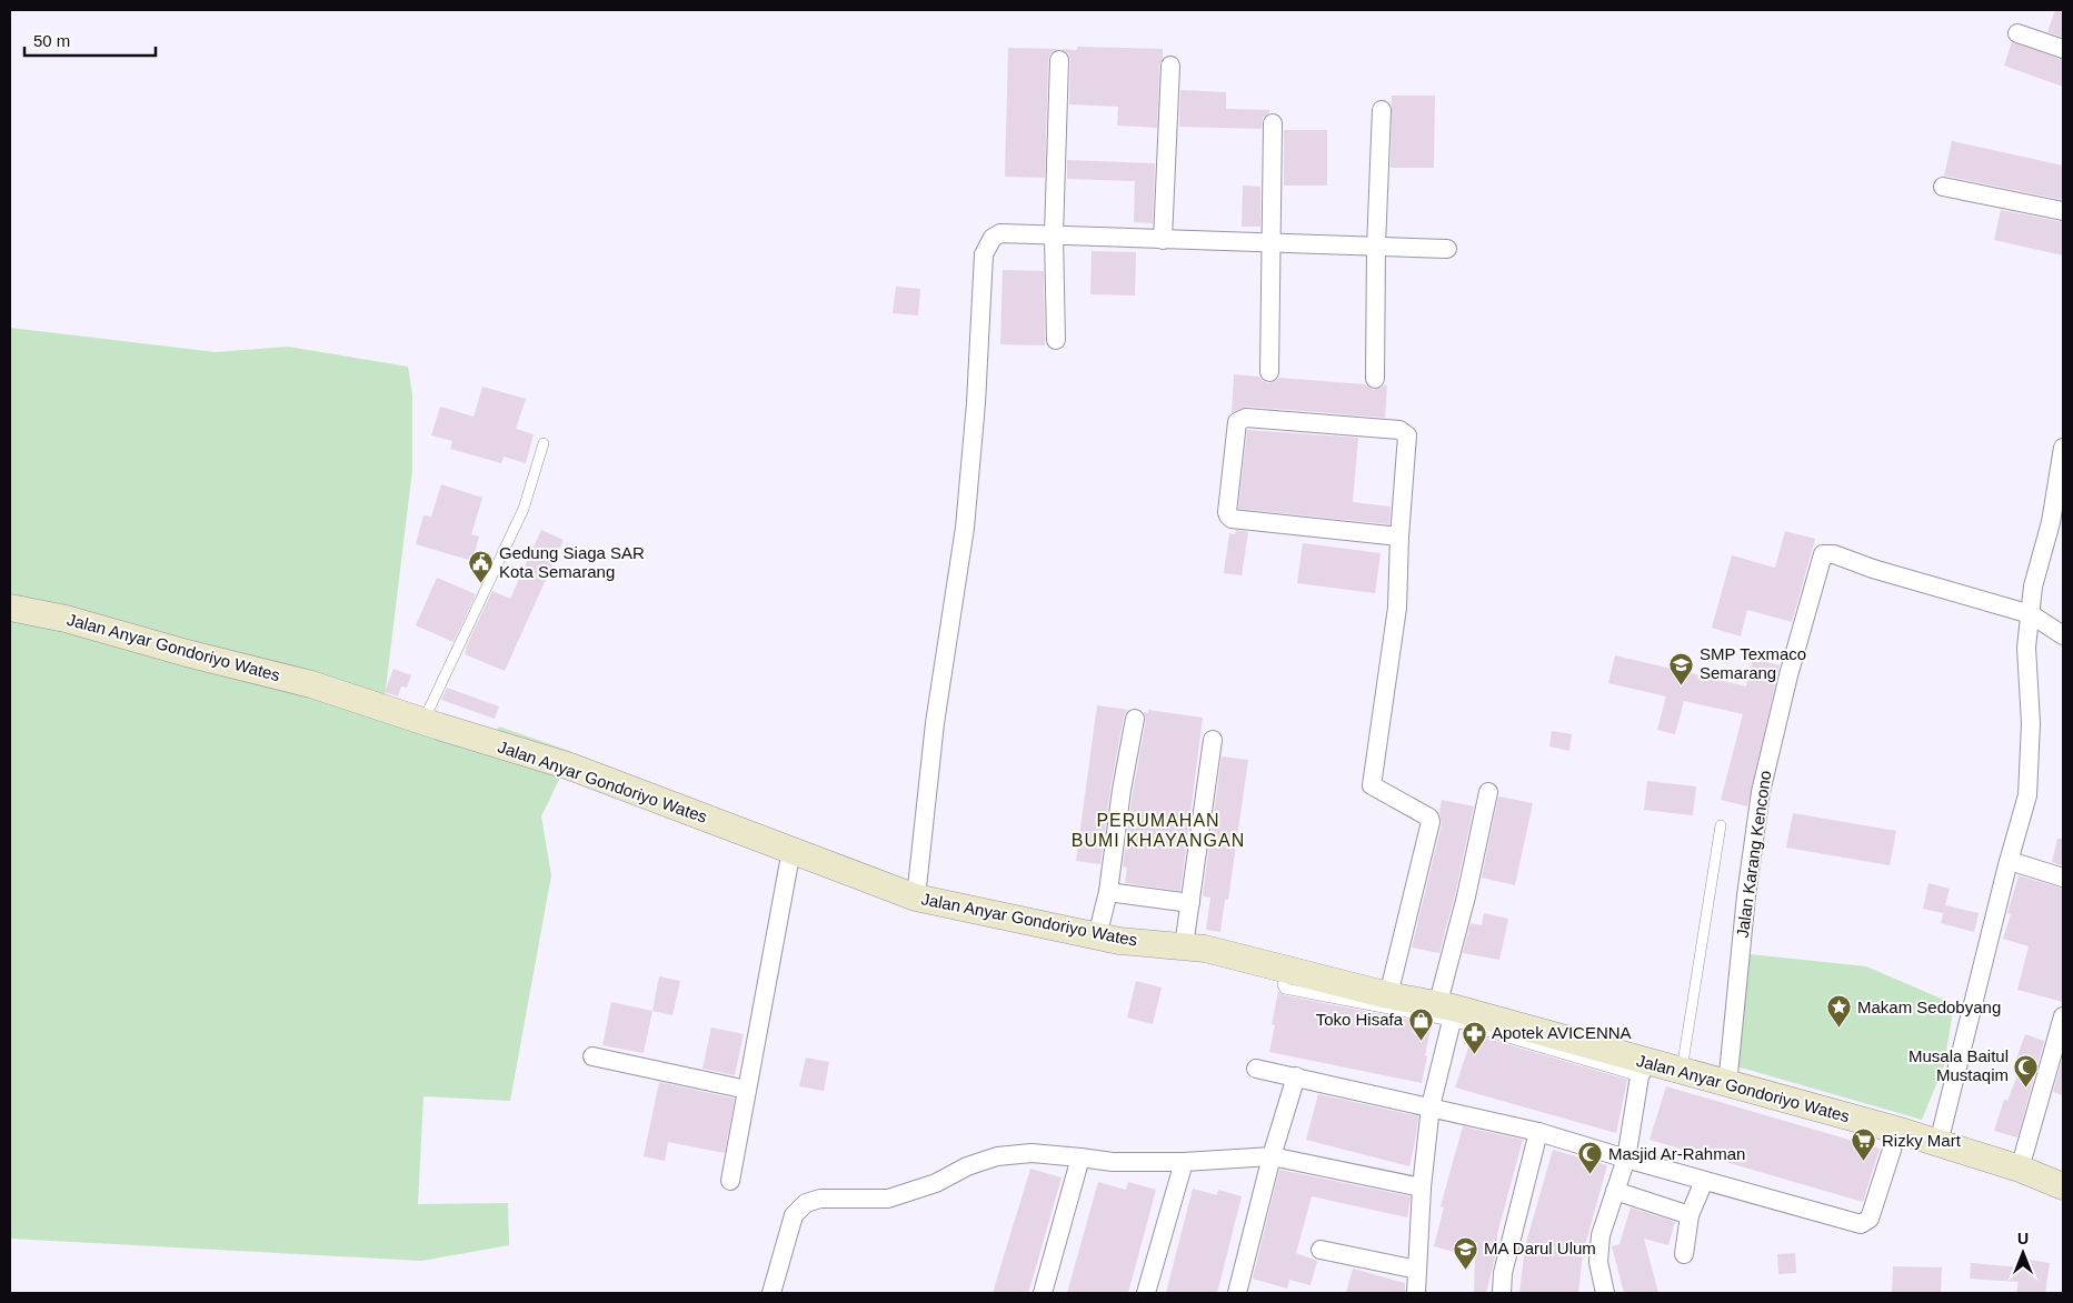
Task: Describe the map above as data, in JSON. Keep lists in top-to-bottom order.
{
  "streets": {
    "street": ["Jalan Anyar Gondoriyo Wates", "Jalan Karang Kencono"]
  },
  "crossings": [
    ["Jalan Anyar Gondoriyo Wates", "Jalan Karang Kencono"]
  ],
  "districts": ["PERUMAHAN BUMI KHAYANGAN"],
  "places": {
    "public building": ["Gedung Siaga SAR Kota Semarang"],
    "school or university": ["SMP Texmaco Semarang", "MA Darul Ulum"],
    "place": ["Makam Sedobyang"],
    "shop": ["Toko Hisafa"],
    "pharmacy": ["Apotek AVICENNA"],
    "mosque": ["Musala Baitul Mustaqim", "Masjid Ar-Rahman"],
    "supermarket": ["Rizky Mart"]
  },
  "scale_bar": "50 m",
  "north": "top"
}
